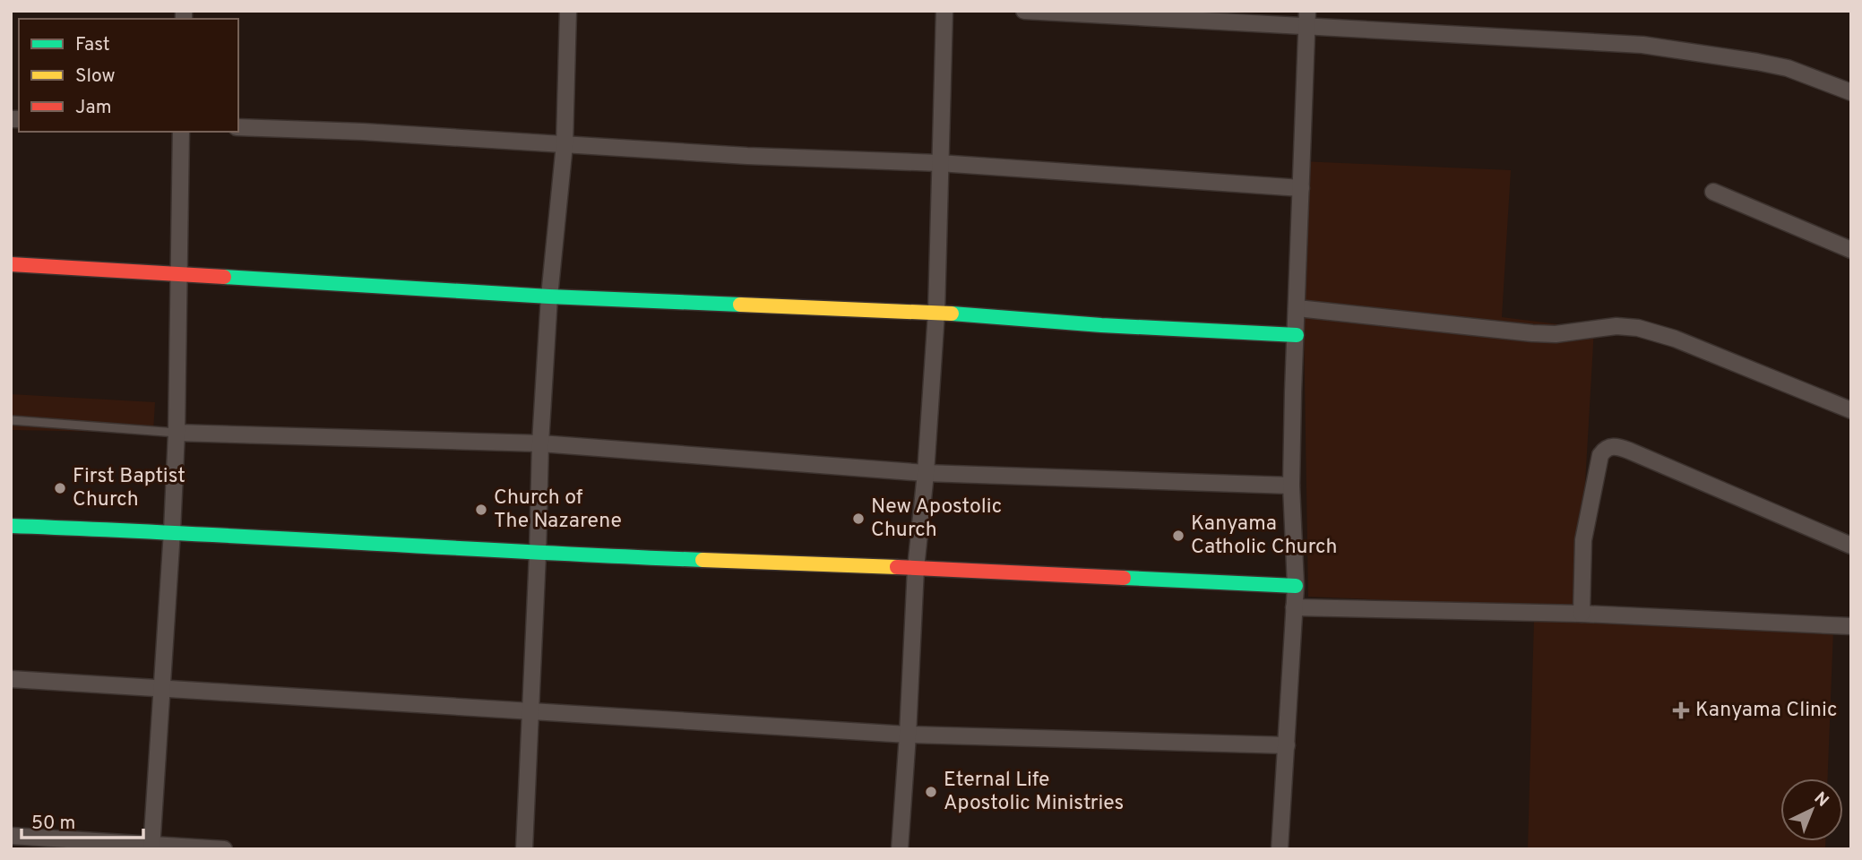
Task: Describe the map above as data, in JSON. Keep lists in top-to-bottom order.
{
  "places": {
    "other": [
      "First Baptist Church",
      "Church of The Nazarene",
      "New Apostolic Church",
      "Kanyama Catholic Church",
      "Eternal Life Apostolic Ministries"
    ],
    "health": ["Kanyama Clinic"]
  },
  "legend": ["Fast", "Slow", "Jam"],
  "scale_bar": "50 m",
  "north": "top right"
}
